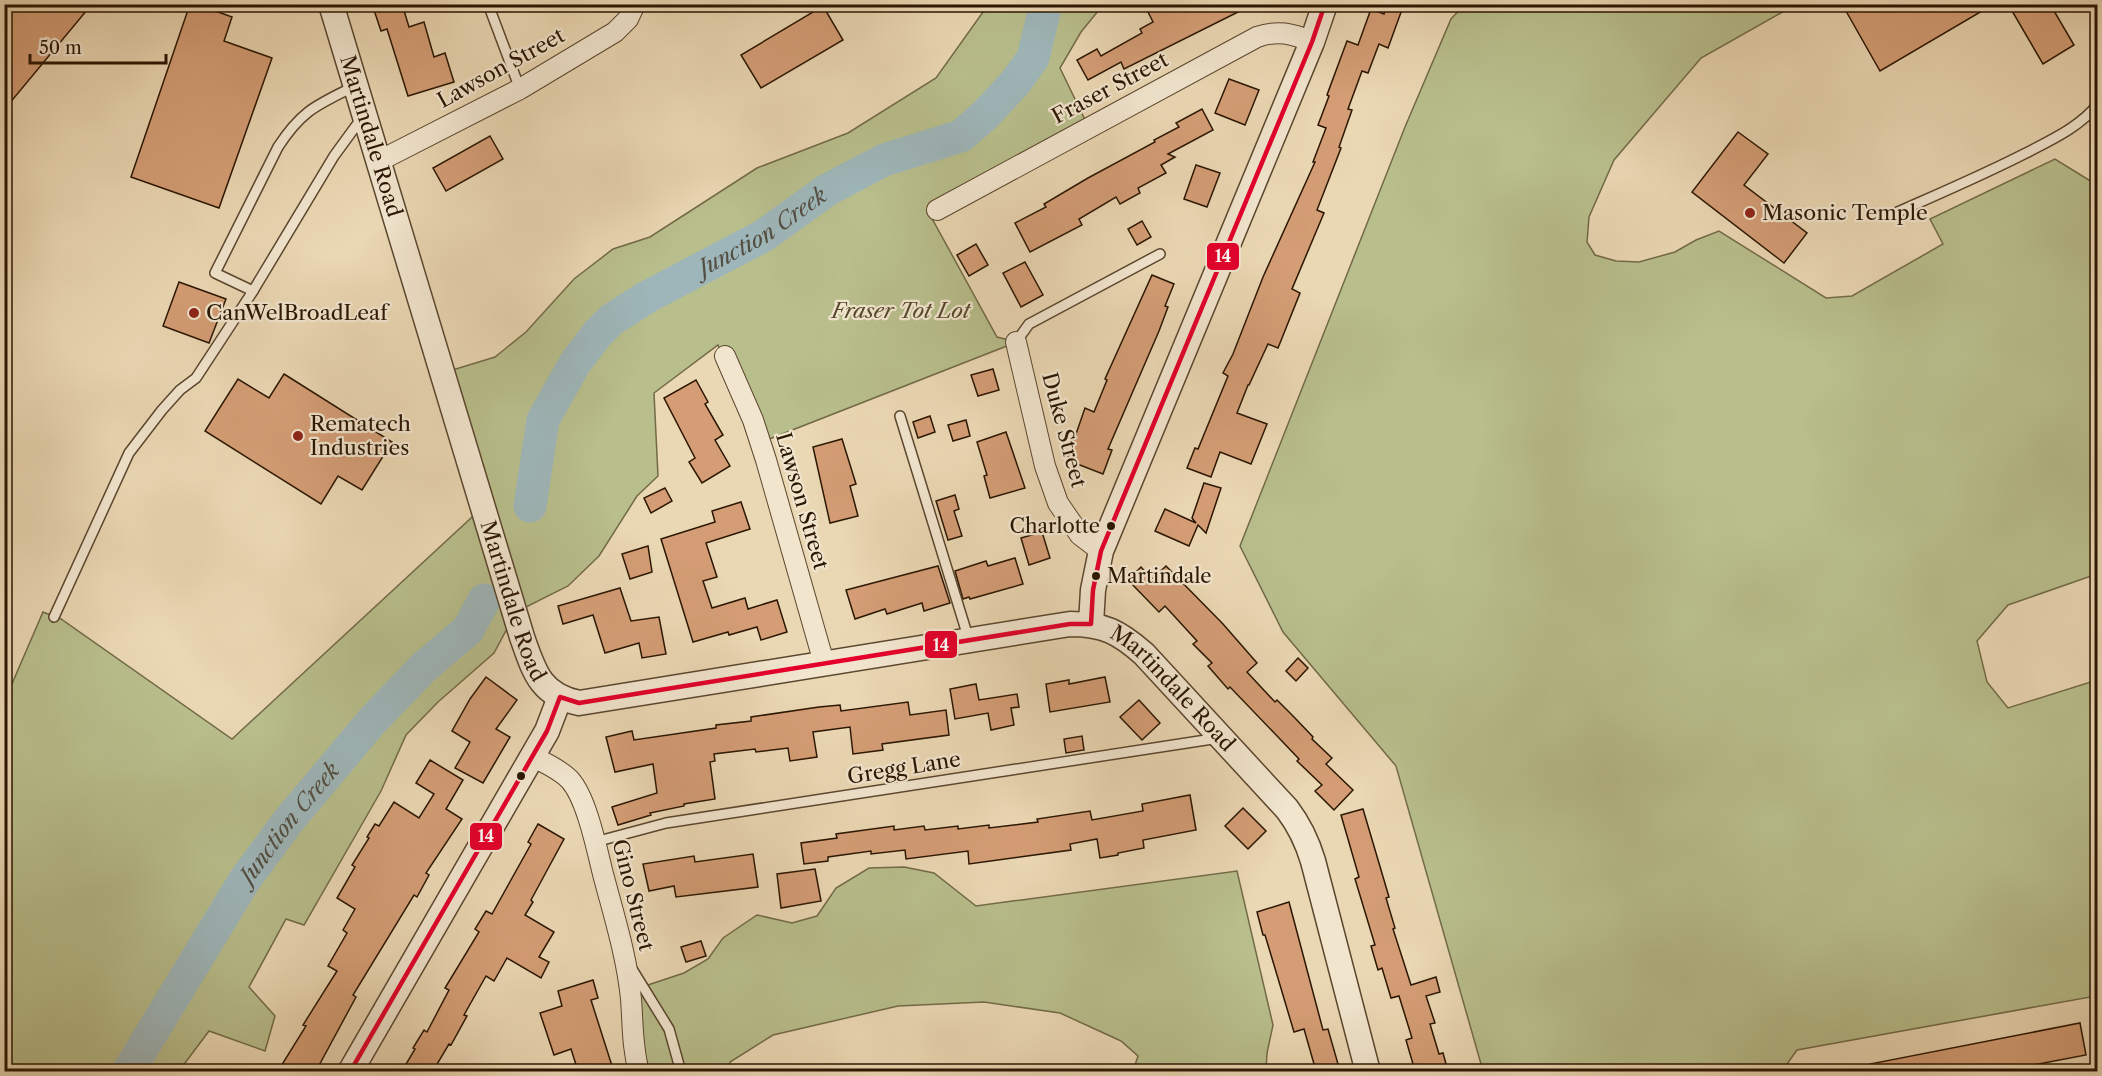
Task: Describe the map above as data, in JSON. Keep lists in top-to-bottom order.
{
  "streets": {
    "street": [
      "Lawson Street",
      "Fraser Street",
      "Martindale Road",
      "Duke Street",
      "Gino Street"
    ],
    "lane": ["Gregg Lane"]
  },
  "crossings": [
    ["Lawson Street", "Martindale Road"],
    ["Martindale Road", "Gregg Lane"],
    ["Gregg Lane", "Gino Street"]
  ],
  "water": ["Junction Creek"],
  "parks": ["Fraser Tot Lot"],
  "places": [
    "Masonic Temple",
    "CanWelBroadLeaf",
    "Rematech Industries",
    "Charlotte",
    "Martindale"
  ],
  "lines": ["transit line 14"],
  "scale_bar": "50 m"
}
